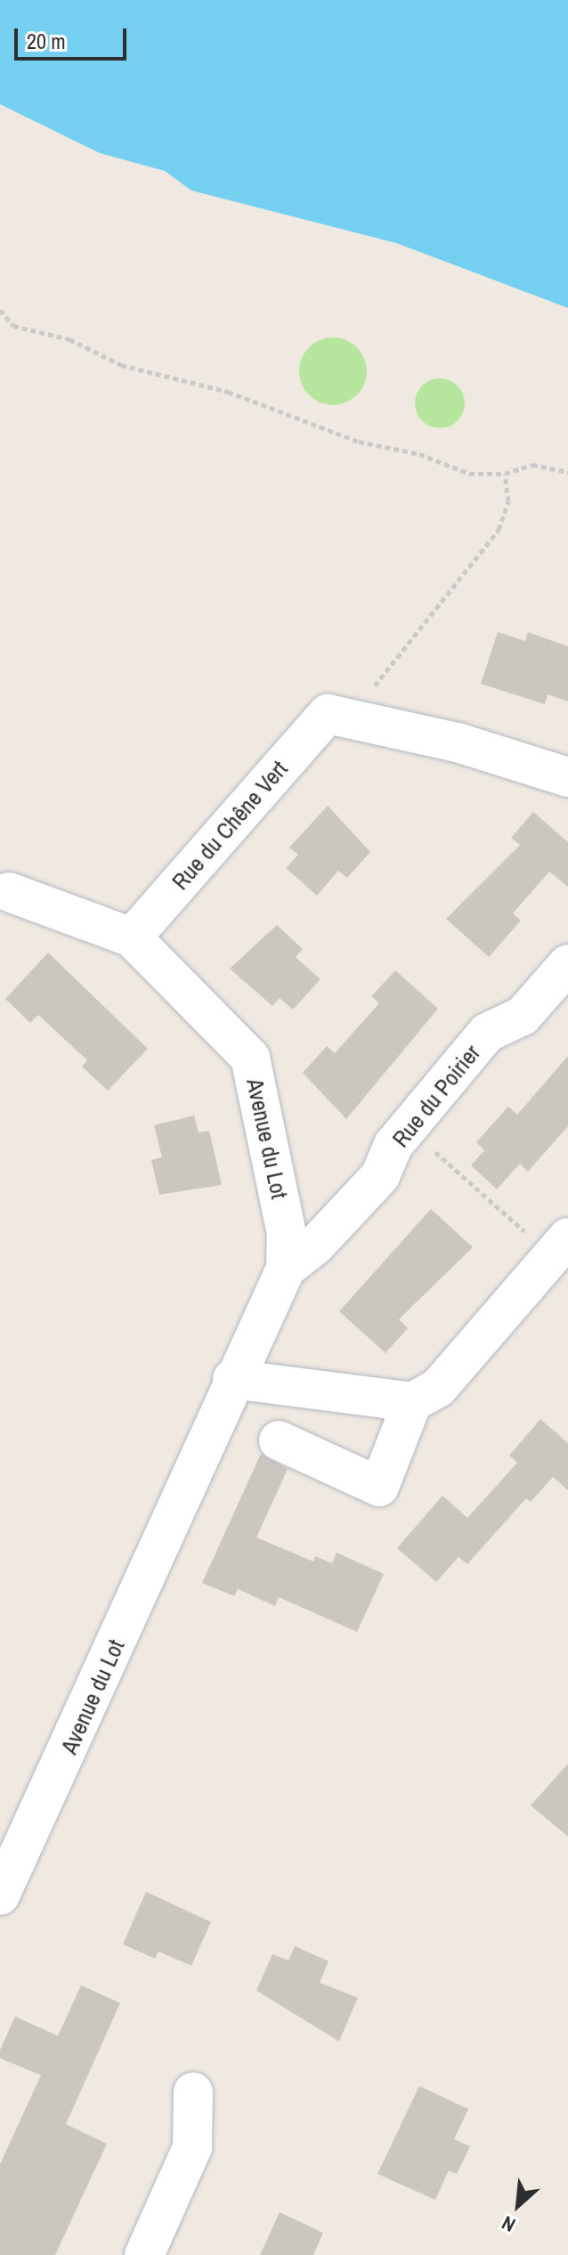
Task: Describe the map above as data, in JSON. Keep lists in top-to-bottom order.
{
  "streets": {
    "street": ["Rue du Chêne Vert", "Rue du Poirier", "Avenue du Lot"]
  },
  "crossings": [
    ["Rue du Chêne Vert", "Avenue du Lot"],
    ["Rue du Poirier", "Avenue du Lot"]
  ],
  "scale_bar": "20 m",
  "north": "bottom left"
}
